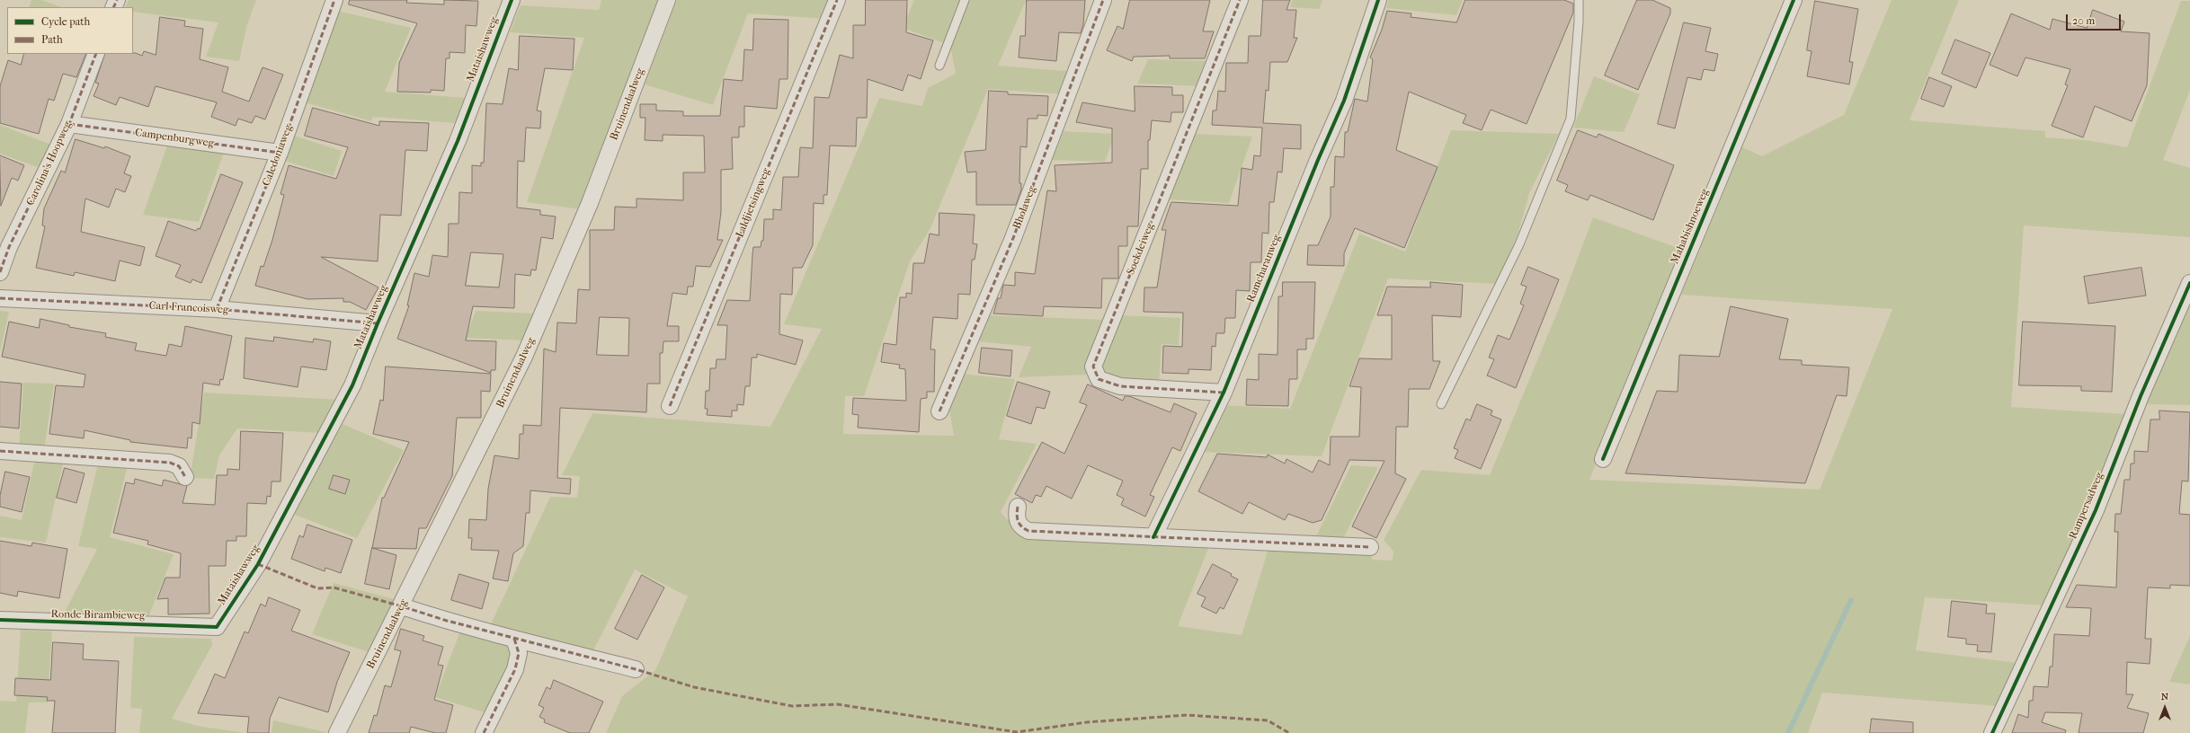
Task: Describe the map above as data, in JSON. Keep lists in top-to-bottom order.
{
  "streets": {
    "street": [
      "Mataishawweg",
      "Bruinendaalweg",
      "Campenburgweg",
      "Caledoniaweg",
      "Carolina's Hoopweg",
      "Laldjietsingweg",
      "Bholaweg",
      "Mahabishnoeweg",
      "Soekdeiweg",
      "Ramcharanweg",
      "Carl Francoisweg",
      "Rampersadweg",
      "Ronde Birambieweg"
    ]
  },
  "crossings": [
    ["Mataishawweg", "Carl Francoisweg"],
    ["Mataishawweg", "Ronde Birambieweg"],
    ["Campenburgweg", "Caledoniaweg"],
    ["Campenburgweg", "Carolina's Hoopweg"],
    ["Caledoniaweg", "Carl Francoisweg"],
    ["Soekdeiweg", "Ramcharanweg"]
  ],
  "legend": ["Cycle path", "Path"],
  "scale_bar": "20 m",
  "north": "top"
}
